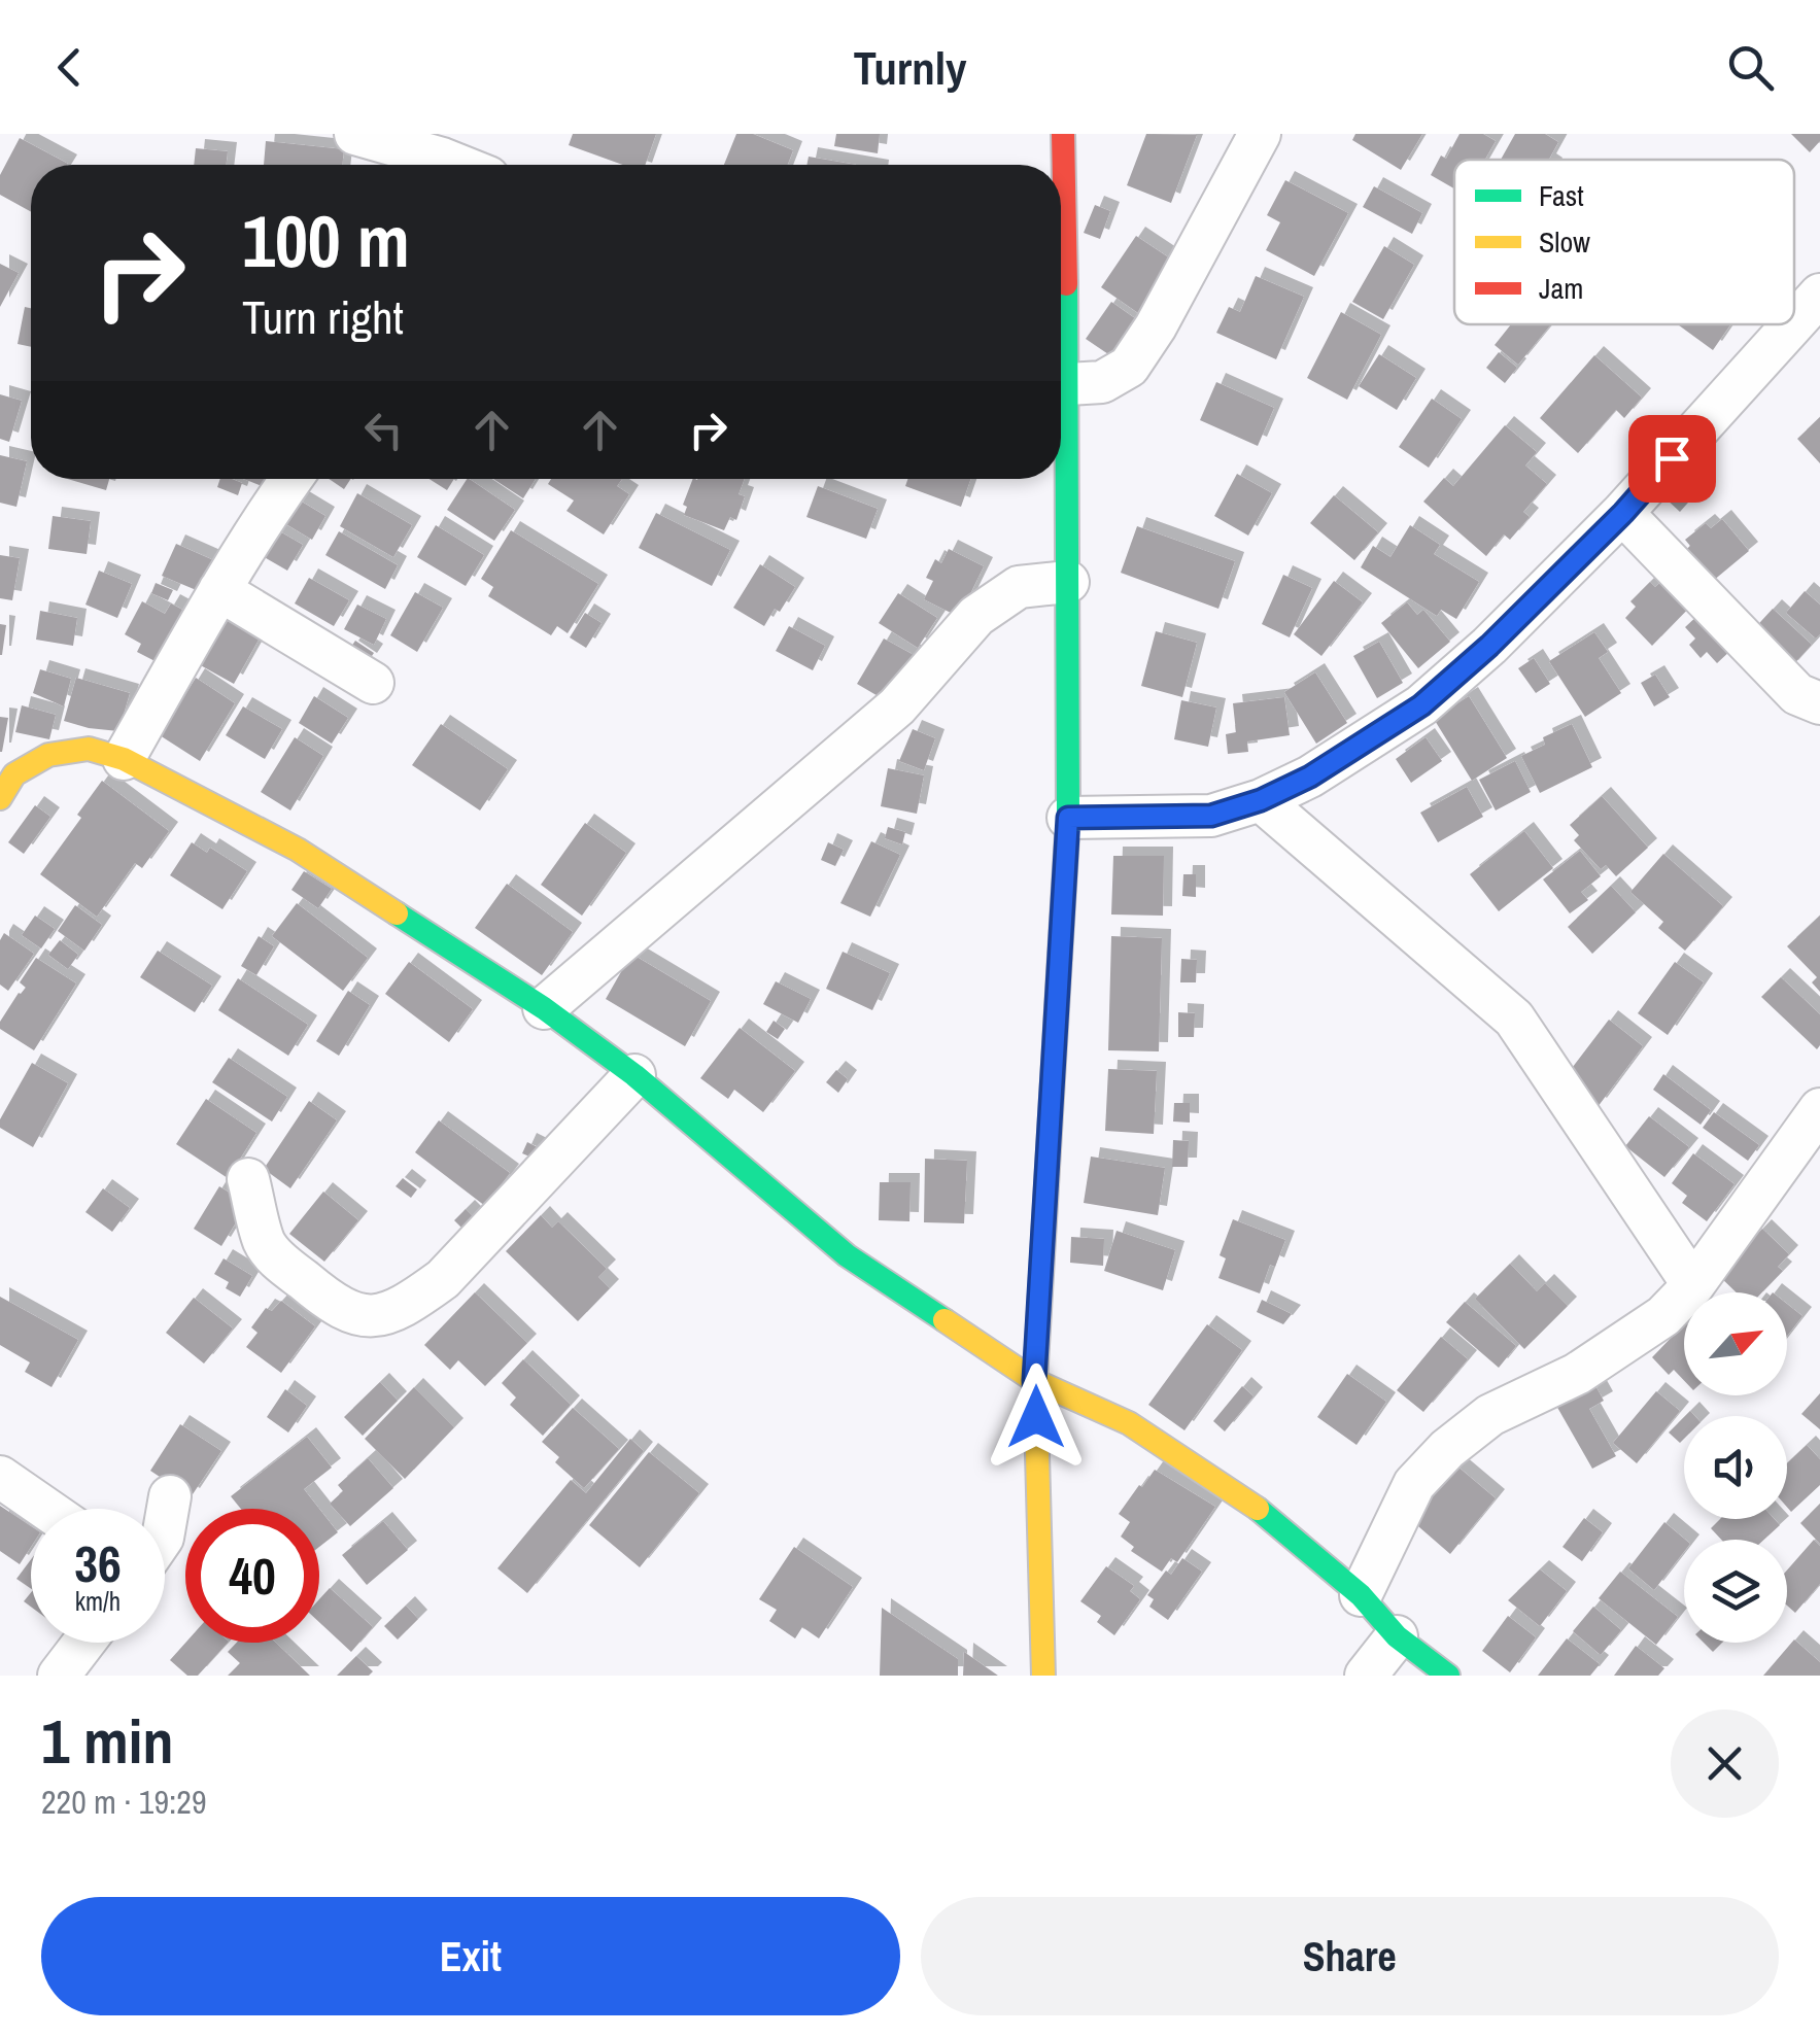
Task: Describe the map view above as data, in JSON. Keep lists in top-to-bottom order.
{
  "legend": ["Fast", "Slow", "Jam"],
  "north": "top right",
  "page": {
    "header": "Turnly",
    "turn": ["100 m", "Turn right"],
    "speed": "36 km/h",
    "limit": "40",
    "heading": ["1 min", "220 m · 19:29"],
    "buttons": ["Exit", "Share"]
  }
}
